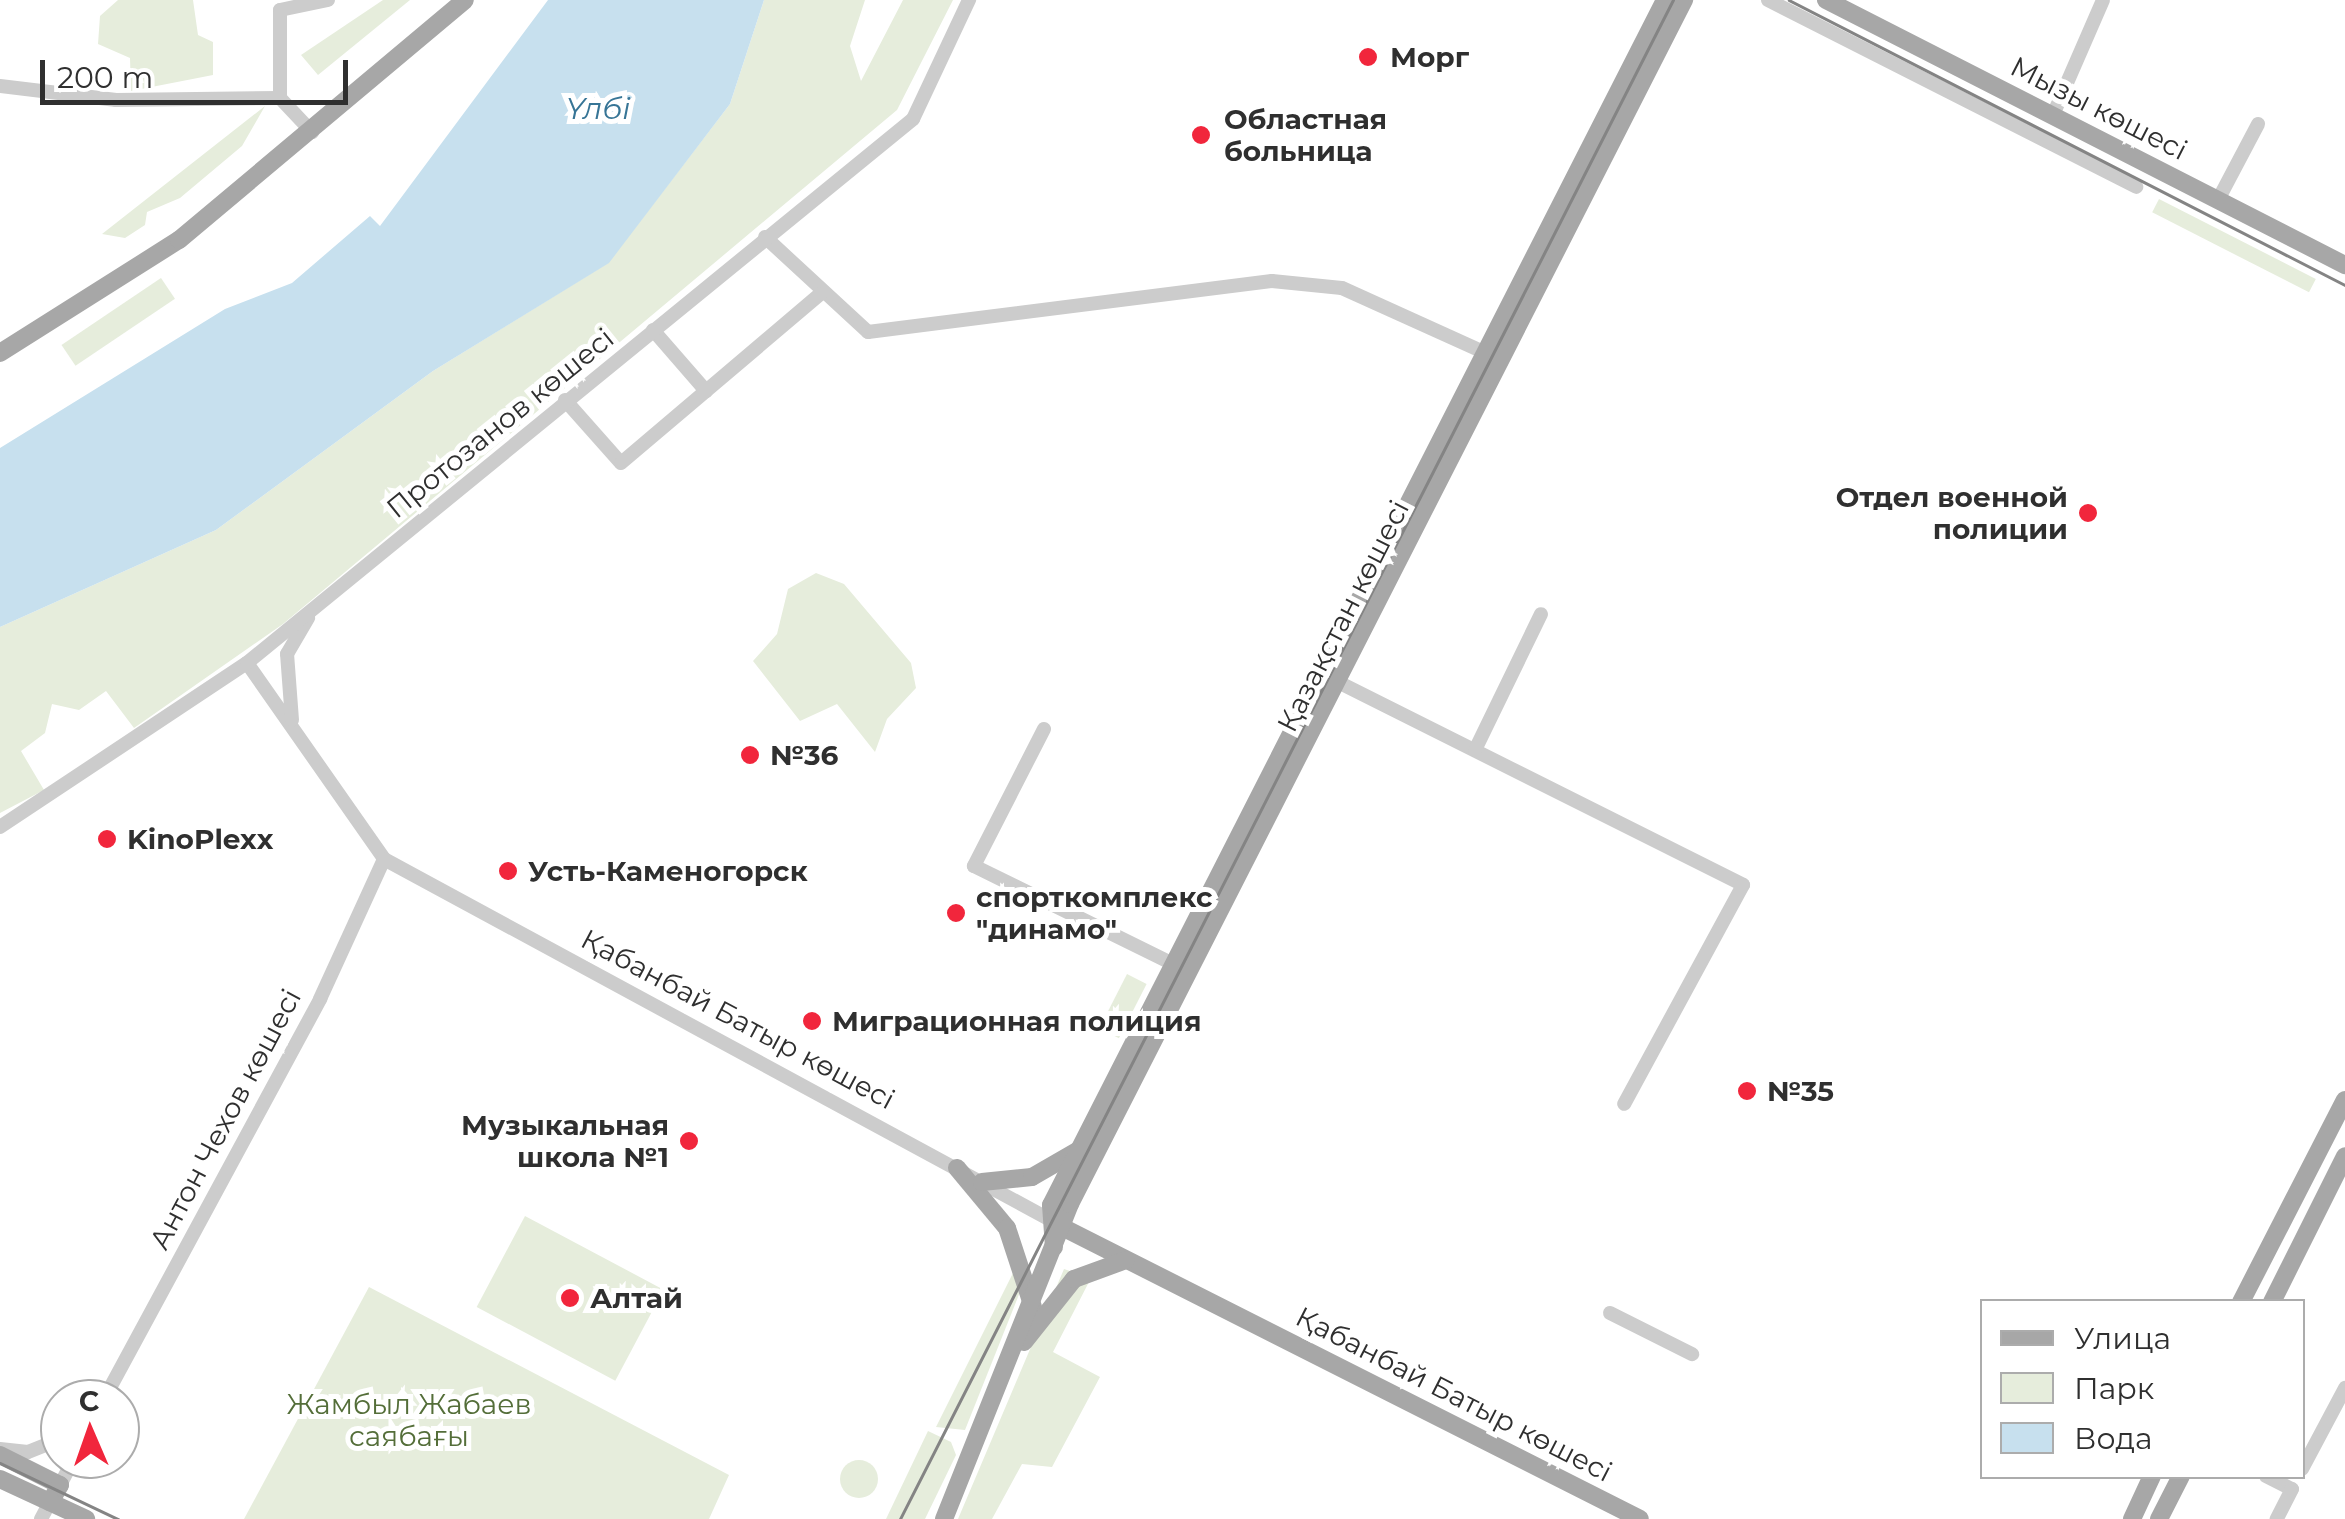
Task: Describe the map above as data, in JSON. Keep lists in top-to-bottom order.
{
  "streets": {
    "main road": ["Мызы көшесі", "Қазақстан көшесі", "Қабанбай Батыр көшесі"],
    "street": ["Протозанов көшесі", "Антон Чехов көшесі"]
  },
  "crossings": [
    ["Қазақстан көшесі", "Қабанбай Батыр көшесі"],
    ["Қабанбай Батыр көшесі", "Антон Чехов көшесі"]
  ],
  "water": ["Үлбі"],
  "parks": ["Жамбыл Жабаев саябағы"],
  "places": [
    "Морг",
    "Областная больница",
    "Отдел военной полиции",
    "№36",
    "KinoPlexx",
    "Усть-Каменогорск",
    "спорткомплекс \"динамо\"",
    "Миграционная полиция",
    "№35",
    "Музыкальная школа №1",
    "Алтай"
  ],
  "legend": ["Улица", "Парк", "Вода"],
  "scale_bar": "200 m",
  "north": "top"
}
